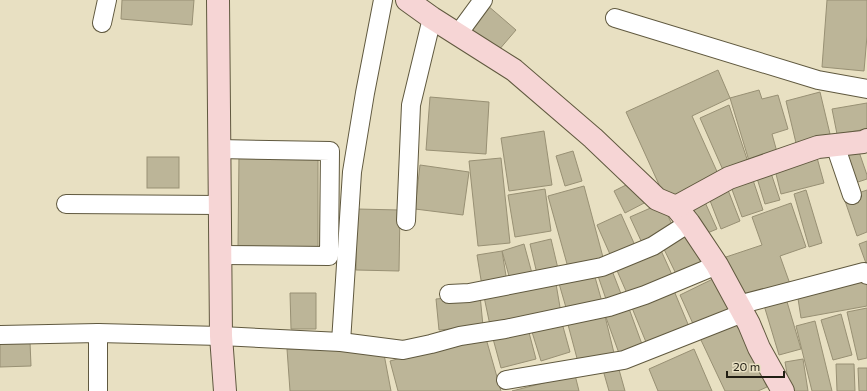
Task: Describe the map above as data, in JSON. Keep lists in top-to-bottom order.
{
  "scale_bar": "20 m"
}
